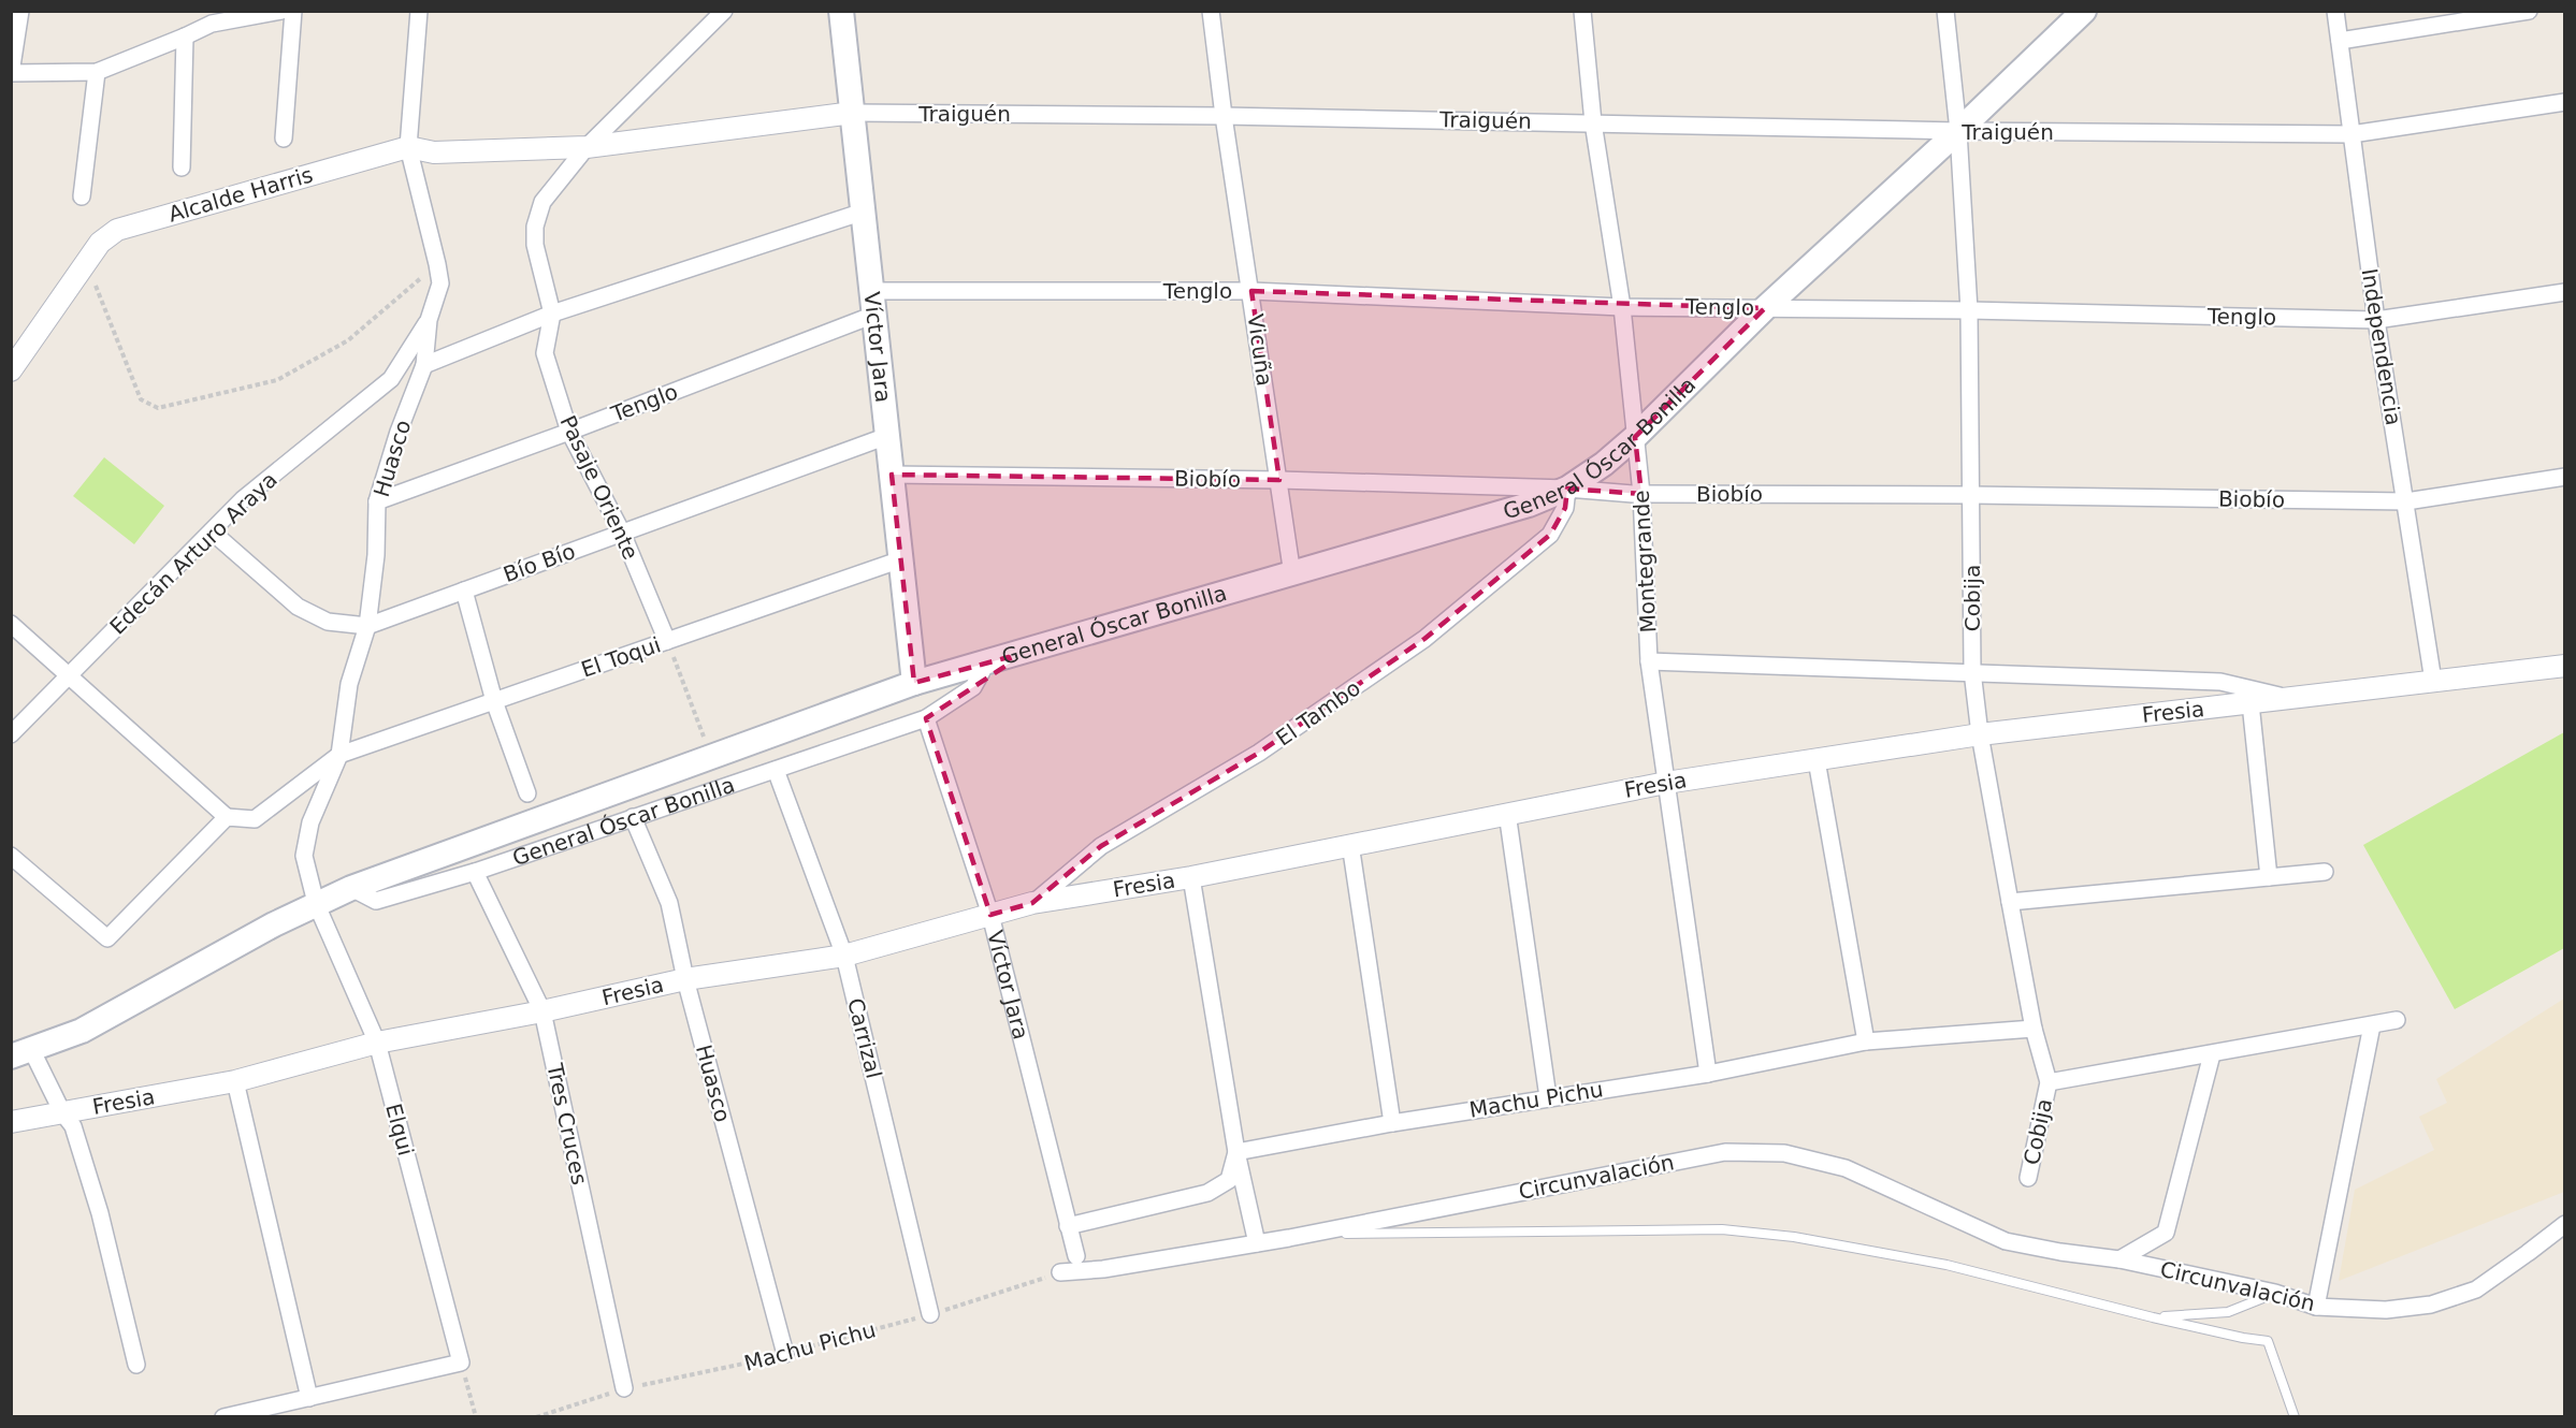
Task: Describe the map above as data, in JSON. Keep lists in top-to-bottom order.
{
  "streets": {
    "main road": ["Víctor Jara", "General Óscar Bonilla"],
    "street": [
      "Traiguén",
      "Alcalde Harris",
      "Tenglo",
      "Independencia",
      "Vicuña",
      "Huasco",
      "Biobío",
      "Pasaje Oriente",
      "Edecán Arturo Araya",
      "Montegrande",
      "Bío Bío",
      "Cobija",
      "El Toqui",
      "Fresia",
      "El Tambo",
      "Carrizal",
      "Machu Pichu",
      "Tres Cruces",
      "Elqui",
      "Circunvalación"
    ]
  },
  "crossings": [
    ["Traiguén", "Alcalde Harris"],
    ["Traiguén", "Víctor Jara"],
    ["Traiguén", "Independencia"],
    ["Traiguén", "Vicuña"],
    ["Traiguén", "General Óscar Bonilla"],
    ["Traiguén", "Huasco"],
    ["Traiguén", "Pasaje Oriente"],
    ["Traiguén", "Montegrande"],
    ["Traiguén", "Cobija"],
    ["Alcalde Harris", "Huasco"],
    ["Tenglo", "Víctor Jara"],
    ["Tenglo", "Independencia"],
    ["Tenglo", "Vicuña"],
    ["Tenglo", "General Óscar Bonilla"],
    ["Tenglo", "Huasco"],
    ["Tenglo", "Pasaje Oriente"],
    ["Tenglo", "Montegrande"],
    ["Tenglo", "Cobija"],
    ["Víctor Jara", "General Óscar Bonilla"],
    ["Víctor Jara", "Biobío"],
    ["Víctor Jara", "Bío Bío"],
    ["Víctor Jara", "El Toqui"],
    ["Víctor Jara", "Fresia"],
    ["Independencia", "Biobío"],
    ["Independencia", "Fresia"],
    ["Vicuña", "General Óscar Bonilla"],
    ["Vicuña", "Biobío"],
    ["General Óscar Bonilla", "Huasco"],
    ["General Óscar Bonilla", "Biobío"],
    ["General Óscar Bonilla", "Montegrande"],
    ["General Óscar Bonilla", "Cobija"],
    ["General Óscar Bonilla", "El Tambo"],
    ["General Óscar Bonilla", "Carrizal"],
    ["General Óscar Bonilla", "Tres Cruces"],
    ["General Óscar Bonilla", "Elqui"],
    ["Huasco", "Edecán Arturo Araya"],
    ["Huasco", "Bío Bío"],
    ["Huasco", "El Toqui"],
    ["Huasco", "Fresia"],
    ["Huasco", "Machu Pichu"],
    ["Huasco", "Elqui"],
    ["Biobío", "Montegrande"],
    ["Biobío", "Cobija"],
    ["Biobío", "El Tambo"],
    ["Pasaje Oriente", "Bío Bío"],
    ["Pasaje Oriente", "El Toqui"],
    ["Edecán Arturo Araya", "Bío Bío"],
    ["Montegrande", "Fresia"],
    ["Montegrande", "Machu Pichu"],
    ["Cobija", "Fresia"],
    ["Cobija", "Machu Pichu"],
    ["Fresia", "El Tambo"],
    ["Fresia", "Carrizal"],
    ["Fresia", "Tres Cruces"],
    ["Fresia", "Elqui"],
    ["Carrizal", "Machu Pichu"],
    ["Machu Pichu", "Tres Cruces"],
    ["Machu Pichu", "Circunvalación"]
  ]
}
